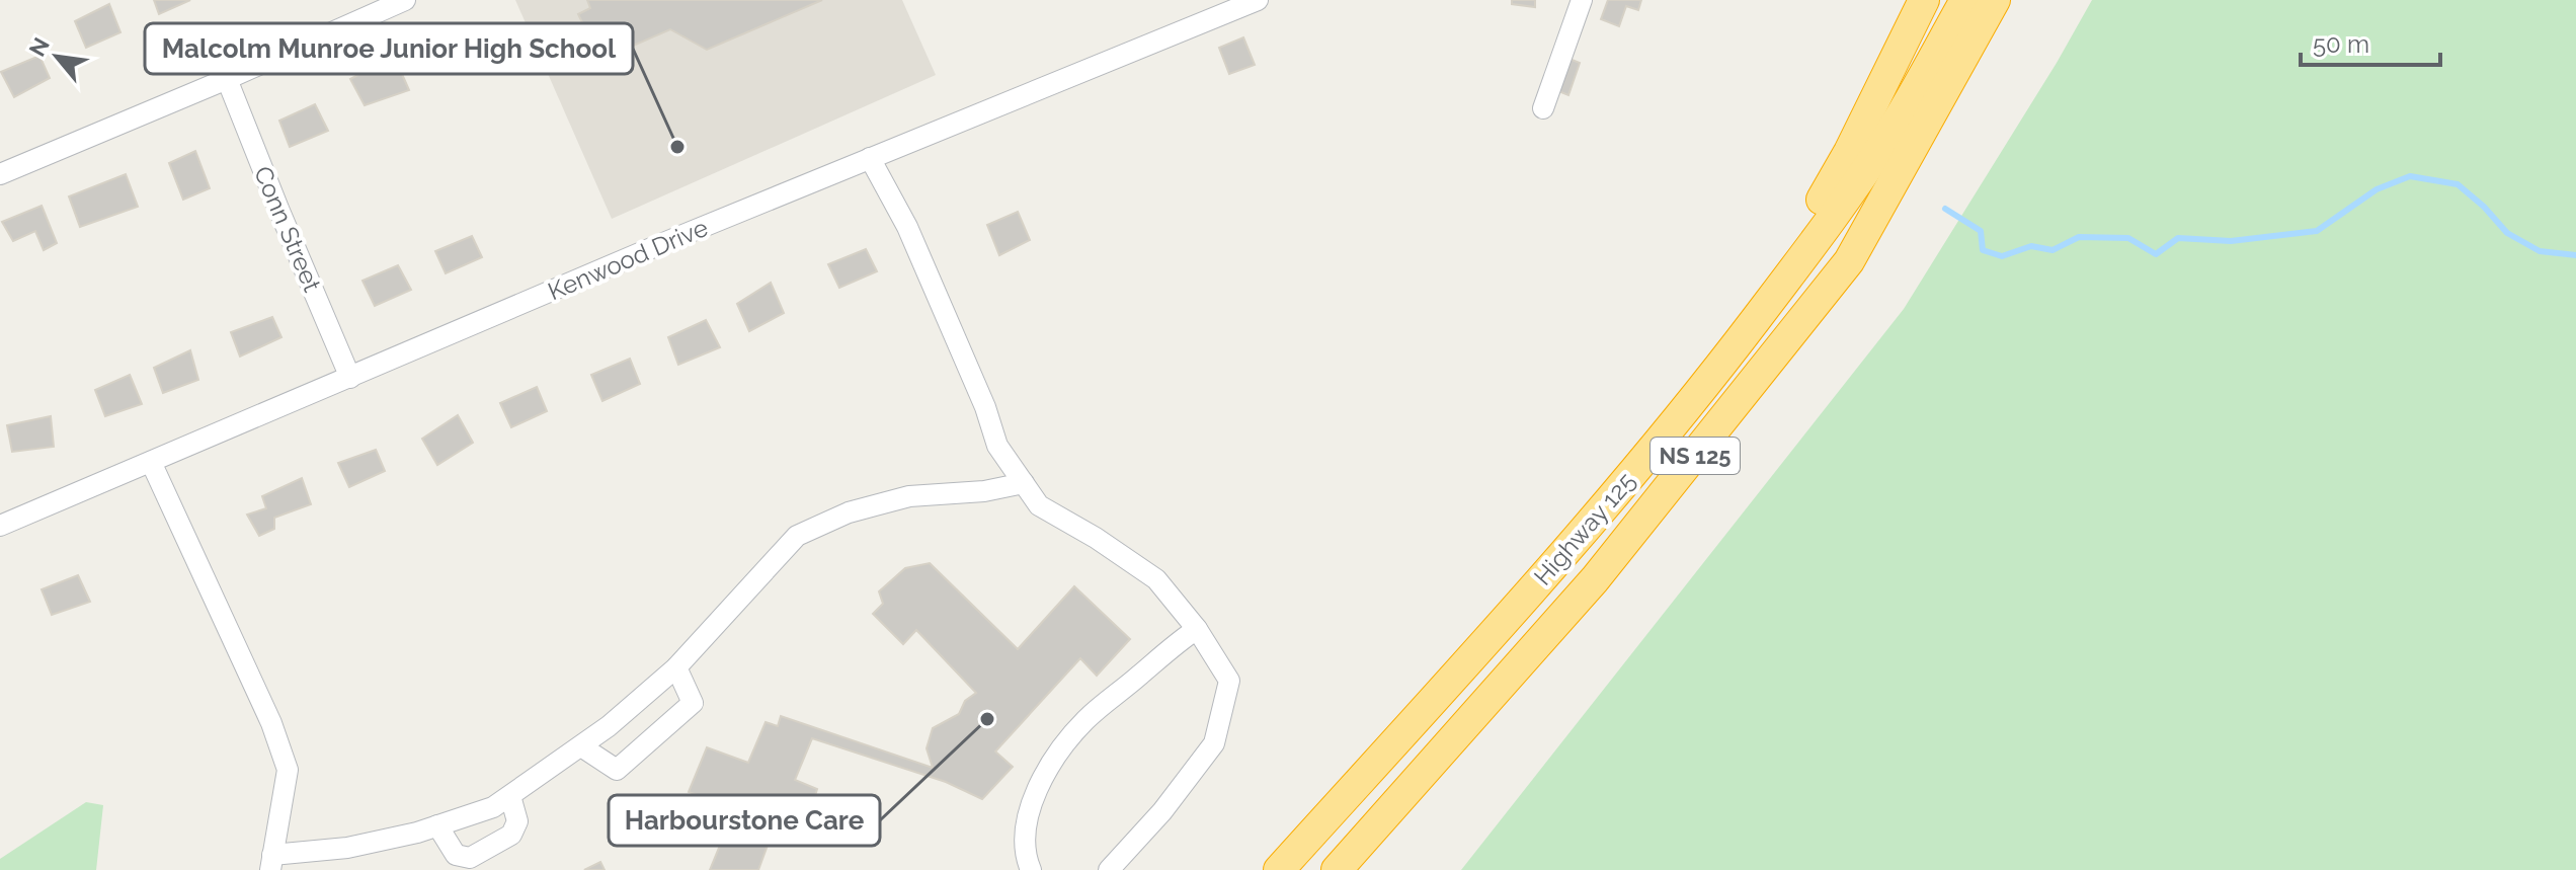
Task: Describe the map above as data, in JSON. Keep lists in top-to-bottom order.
{
  "streets": {
    "highway": ["NS 125", "Highway 125"],
    "street": ["Conn Street", "Kenwood Drive"]
  },
  "crossings": [
    ["Conn Street", "Kenwood Drive"]
  ],
  "places": ["Malcolm Munroe Junior High School", "Harbourstone Care"],
  "scale_bar": "50 m",
  "north": "top left"
}
